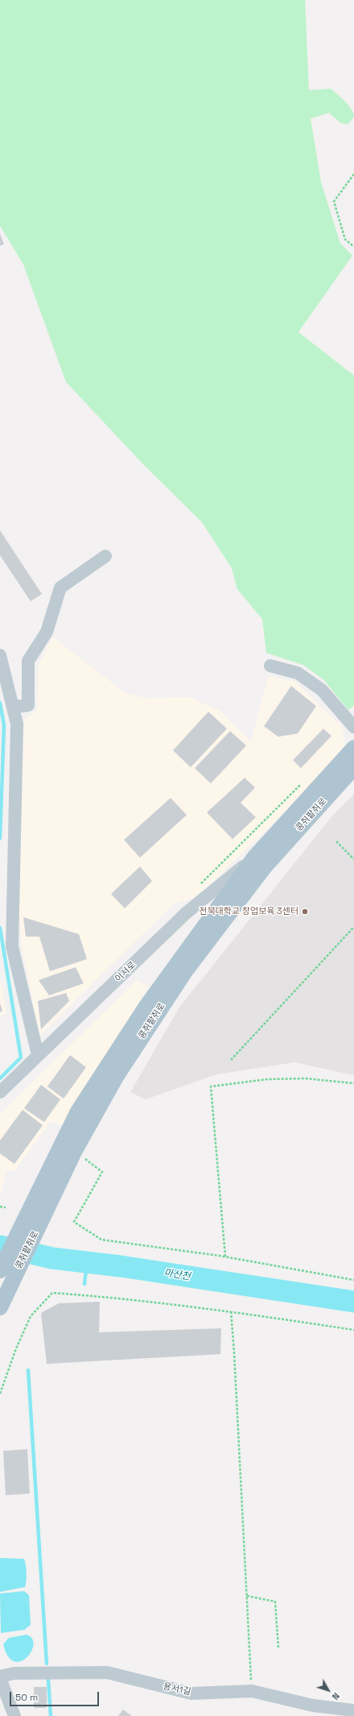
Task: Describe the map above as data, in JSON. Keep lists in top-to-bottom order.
{
  "streets": {
    "main road": ["콩쥐팥쥐로"],
    "street": ["이서로", "용서1길"]
  },
  "crossings": [
    ["콩쥐팥쥐로", "이서로"]
  ],
  "water": ["마산천"],
  "places": ["전북대학교 창업보육 3센터"],
  "scale_bar": "50 m",
  "north": "bottom right"
}
